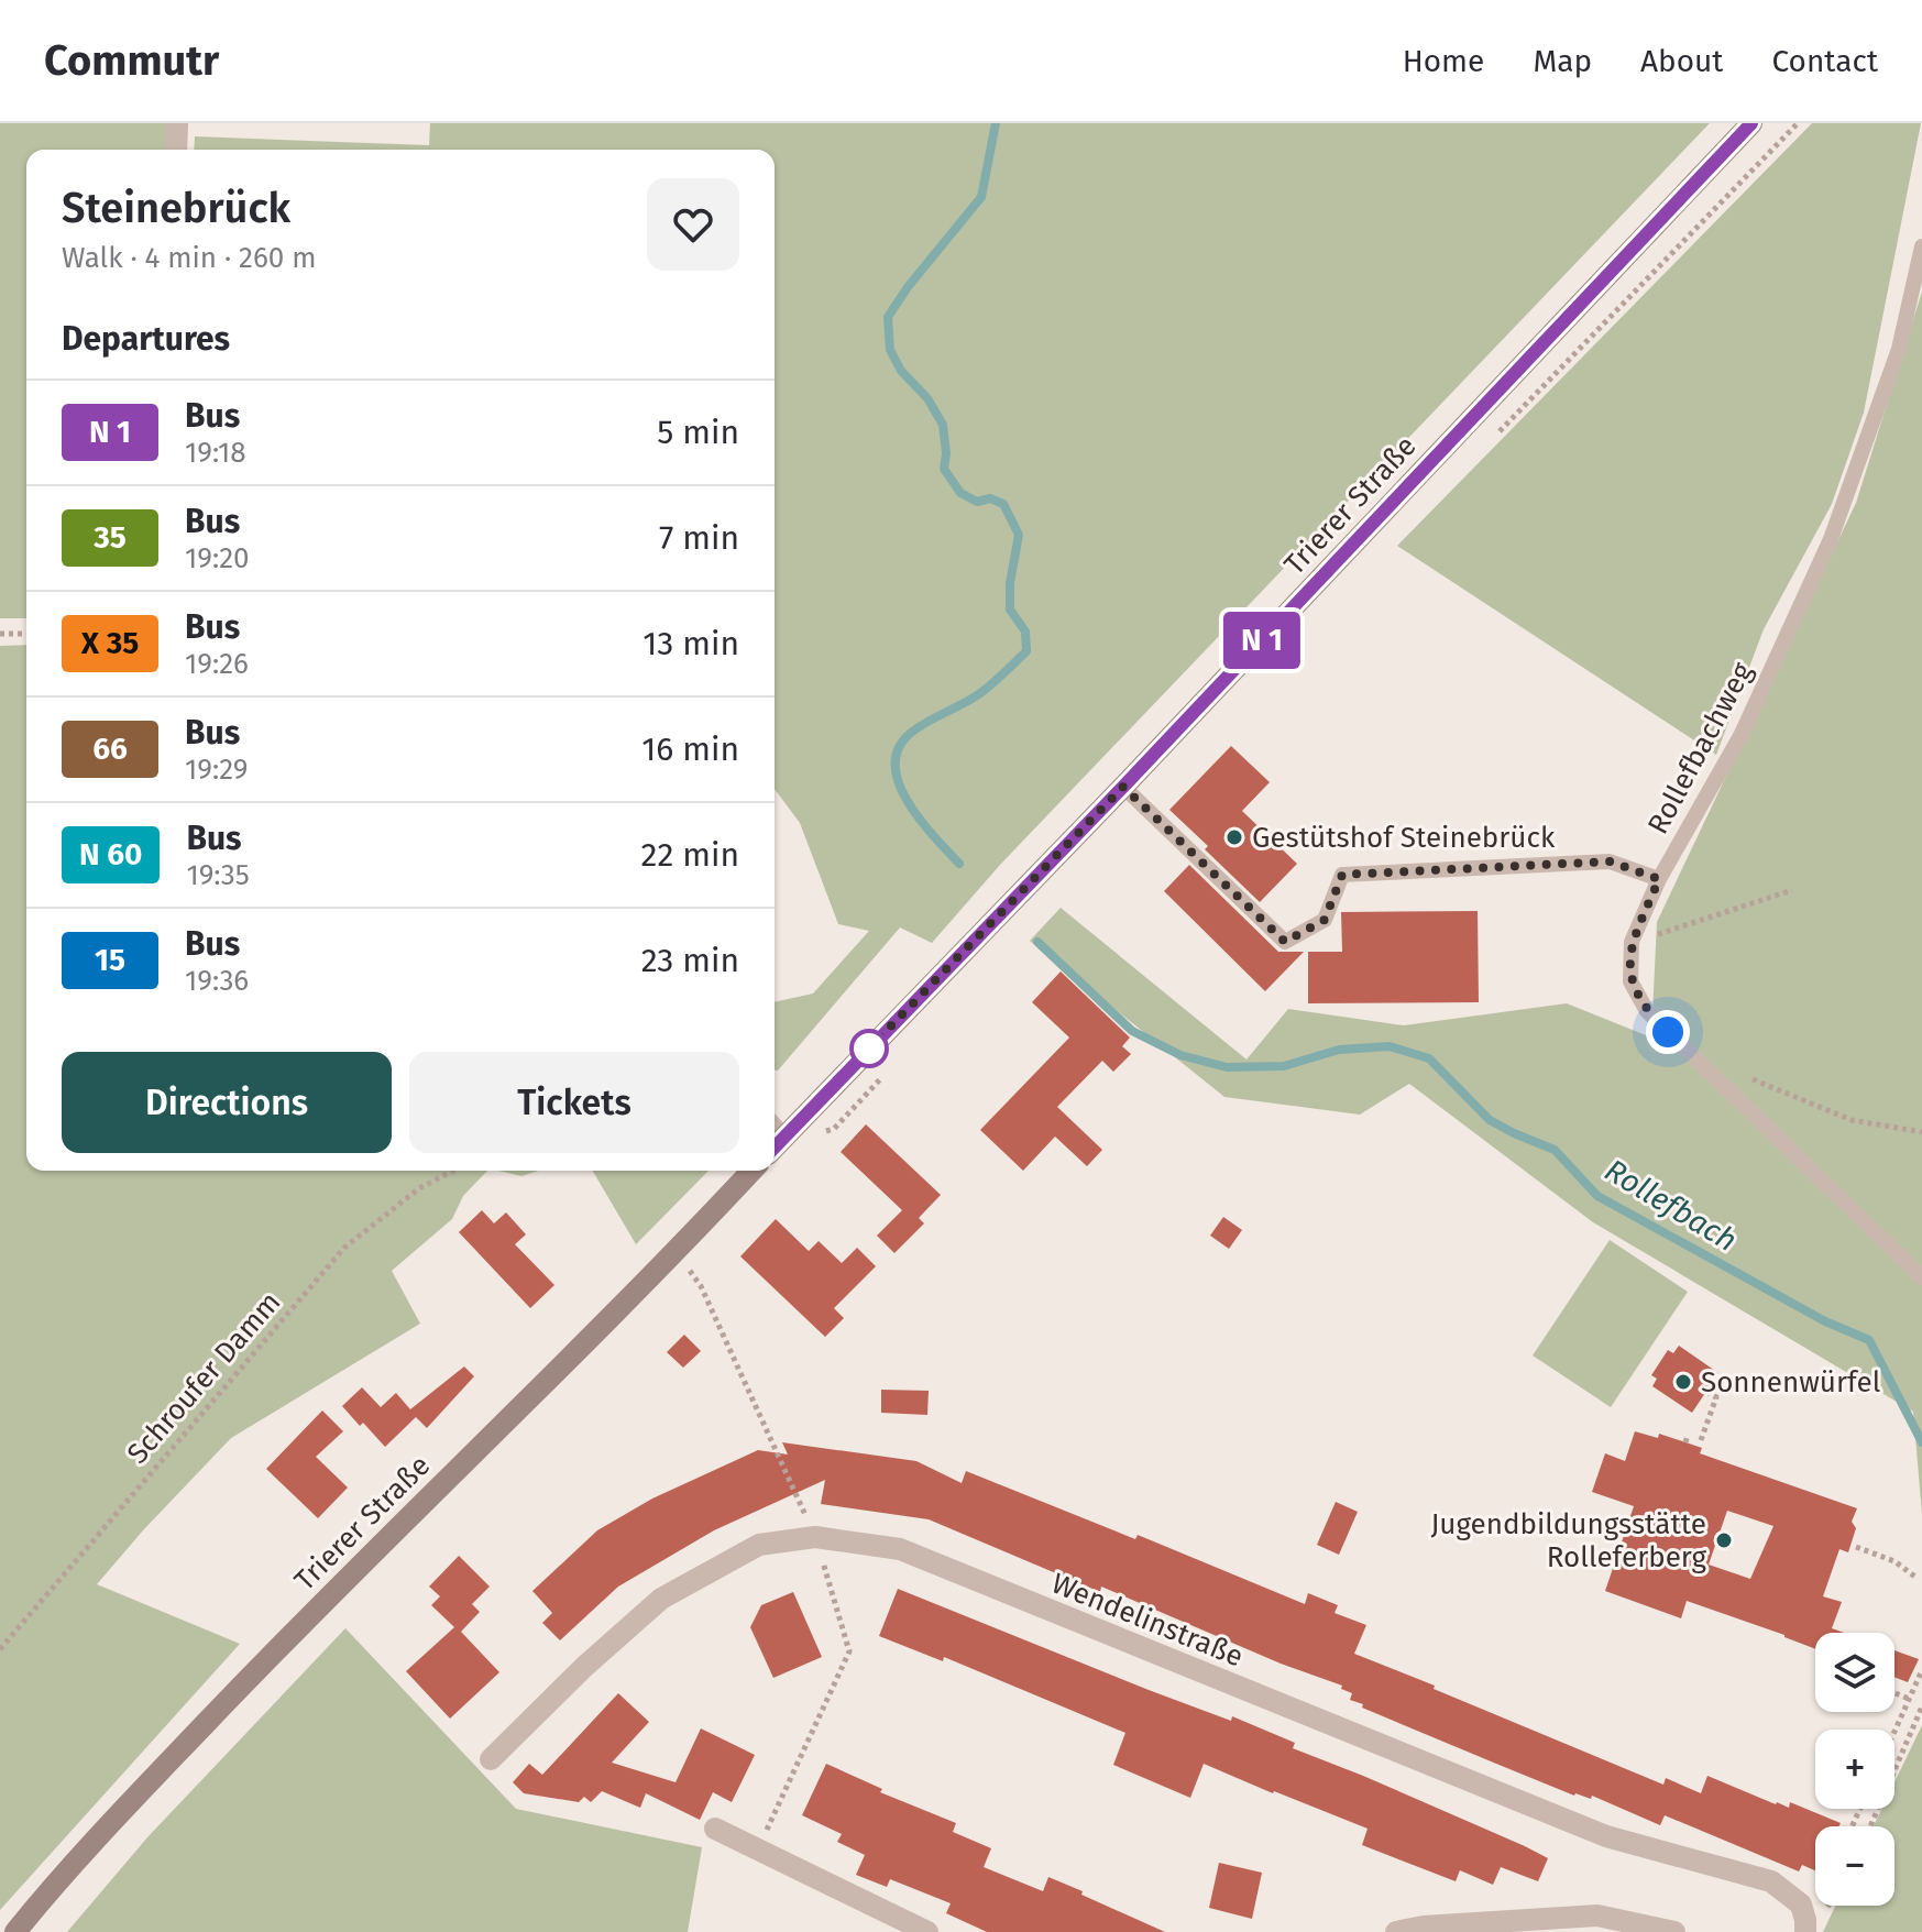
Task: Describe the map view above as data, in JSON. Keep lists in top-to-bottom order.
{
  "streets": {
    "main road": ["Trierer Straße"],
    "street": ["Wendelinstraße"],
    "lane": ["Rollefbachweg"],
    "path": ["Schroufer Damm"]
  },
  "water": ["Rollefbach"],
  "places": ["Gestütshof Steinebrück", "Sonnenwürfel", "Jugendbildungsstätte Rolleferberg"],
  "page": {
    "header": "Commutr",
    "nav": [
      "Home",
      "Map",
      "About",
      "Contact"
    ],
    "on_map": "N 1",
    "heading": [
      ["Steinebrück", "Walk · 4 min · 260 m"],
      "Departures"
    ],
    "list": [
      {
        "mark": "N 1",
        "name": "Bus",
        "note": "19:18",
        "value": "5 min"
      },
      {
        "mark": "35",
        "name": "Bus",
        "note": "19:20",
        "value": "7 min"
      },
      {
        "mark": "X 35",
        "name": "Bus",
        "note": "19:26",
        "value": "13 min"
      },
      {
        "mark": "66",
        "name": "Bus",
        "note": "19:29",
        "value": "16 min"
      },
      {
        "mark": "N 60",
        "name": "Bus",
        "note": "19:35",
        "value": "22 min"
      },
      {
        "mark": "15",
        "name": "Bus",
        "note": "19:36",
        "value": "23 min"
      }
    ],
    "buttons": ["Directions", "Tickets"],
    "map_buttons": ["+", "−"]
  }
}
